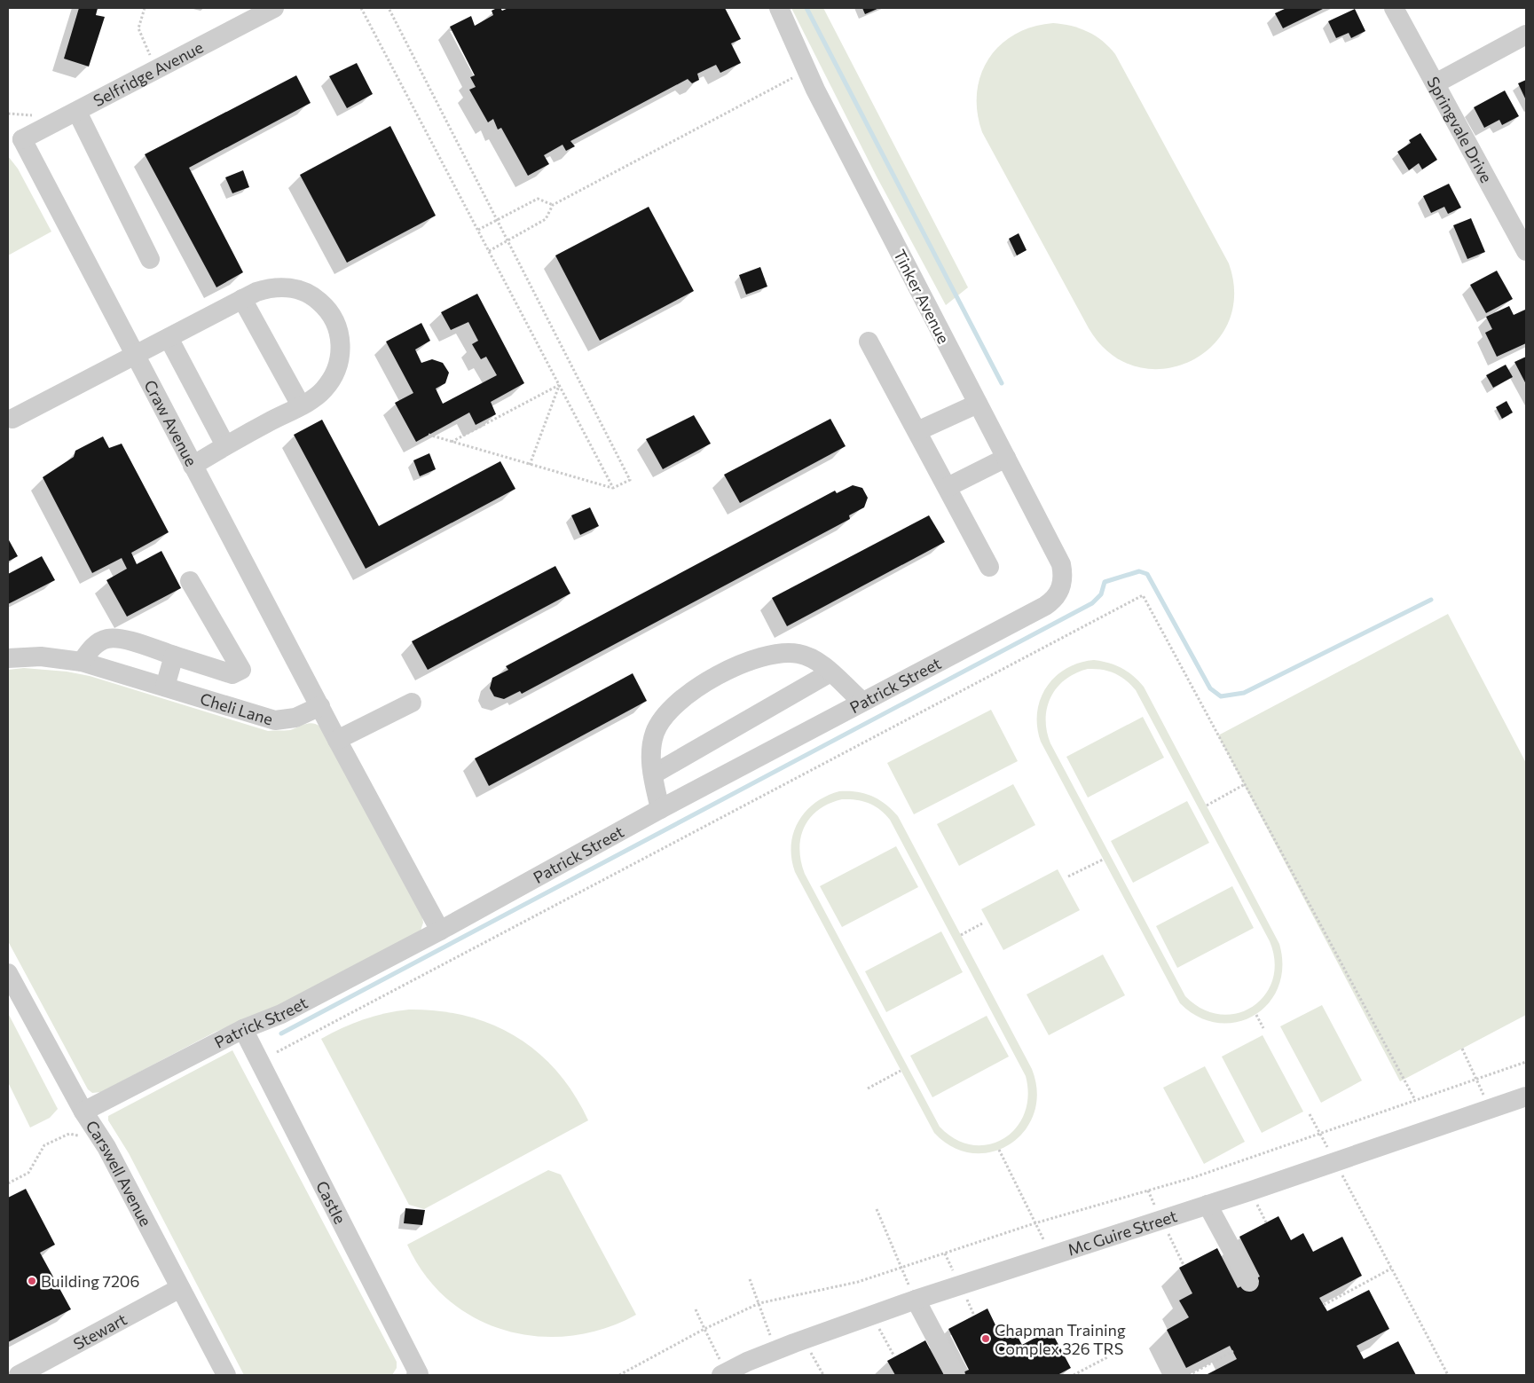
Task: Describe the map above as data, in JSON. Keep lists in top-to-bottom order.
{
  "streets": {
    "street": [
      "Selfridge Avenue",
      "Springvale Drive",
      "Tinker Avenue",
      "Craw Avenue",
      "Patrick Street",
      "Cheli Lane",
      "Carswell Avenue",
      "Castle",
      "Mc Guire Street",
      "Stewart"
    ]
  },
  "crossings": [
    ["Selfridge Avenue", "Craw Avenue"],
    ["Tinker Avenue", "Patrick Street"],
    ["Craw Avenue", "Cheli Lane"],
    ["Patrick Street", "Carswell Avenue"],
    ["Patrick Street", "Castle"],
    ["Carswell Avenue", "Stewart"]
  ],
  "places": ["Building 7206", "Chapman Training Complex 326 TRS"]
}
